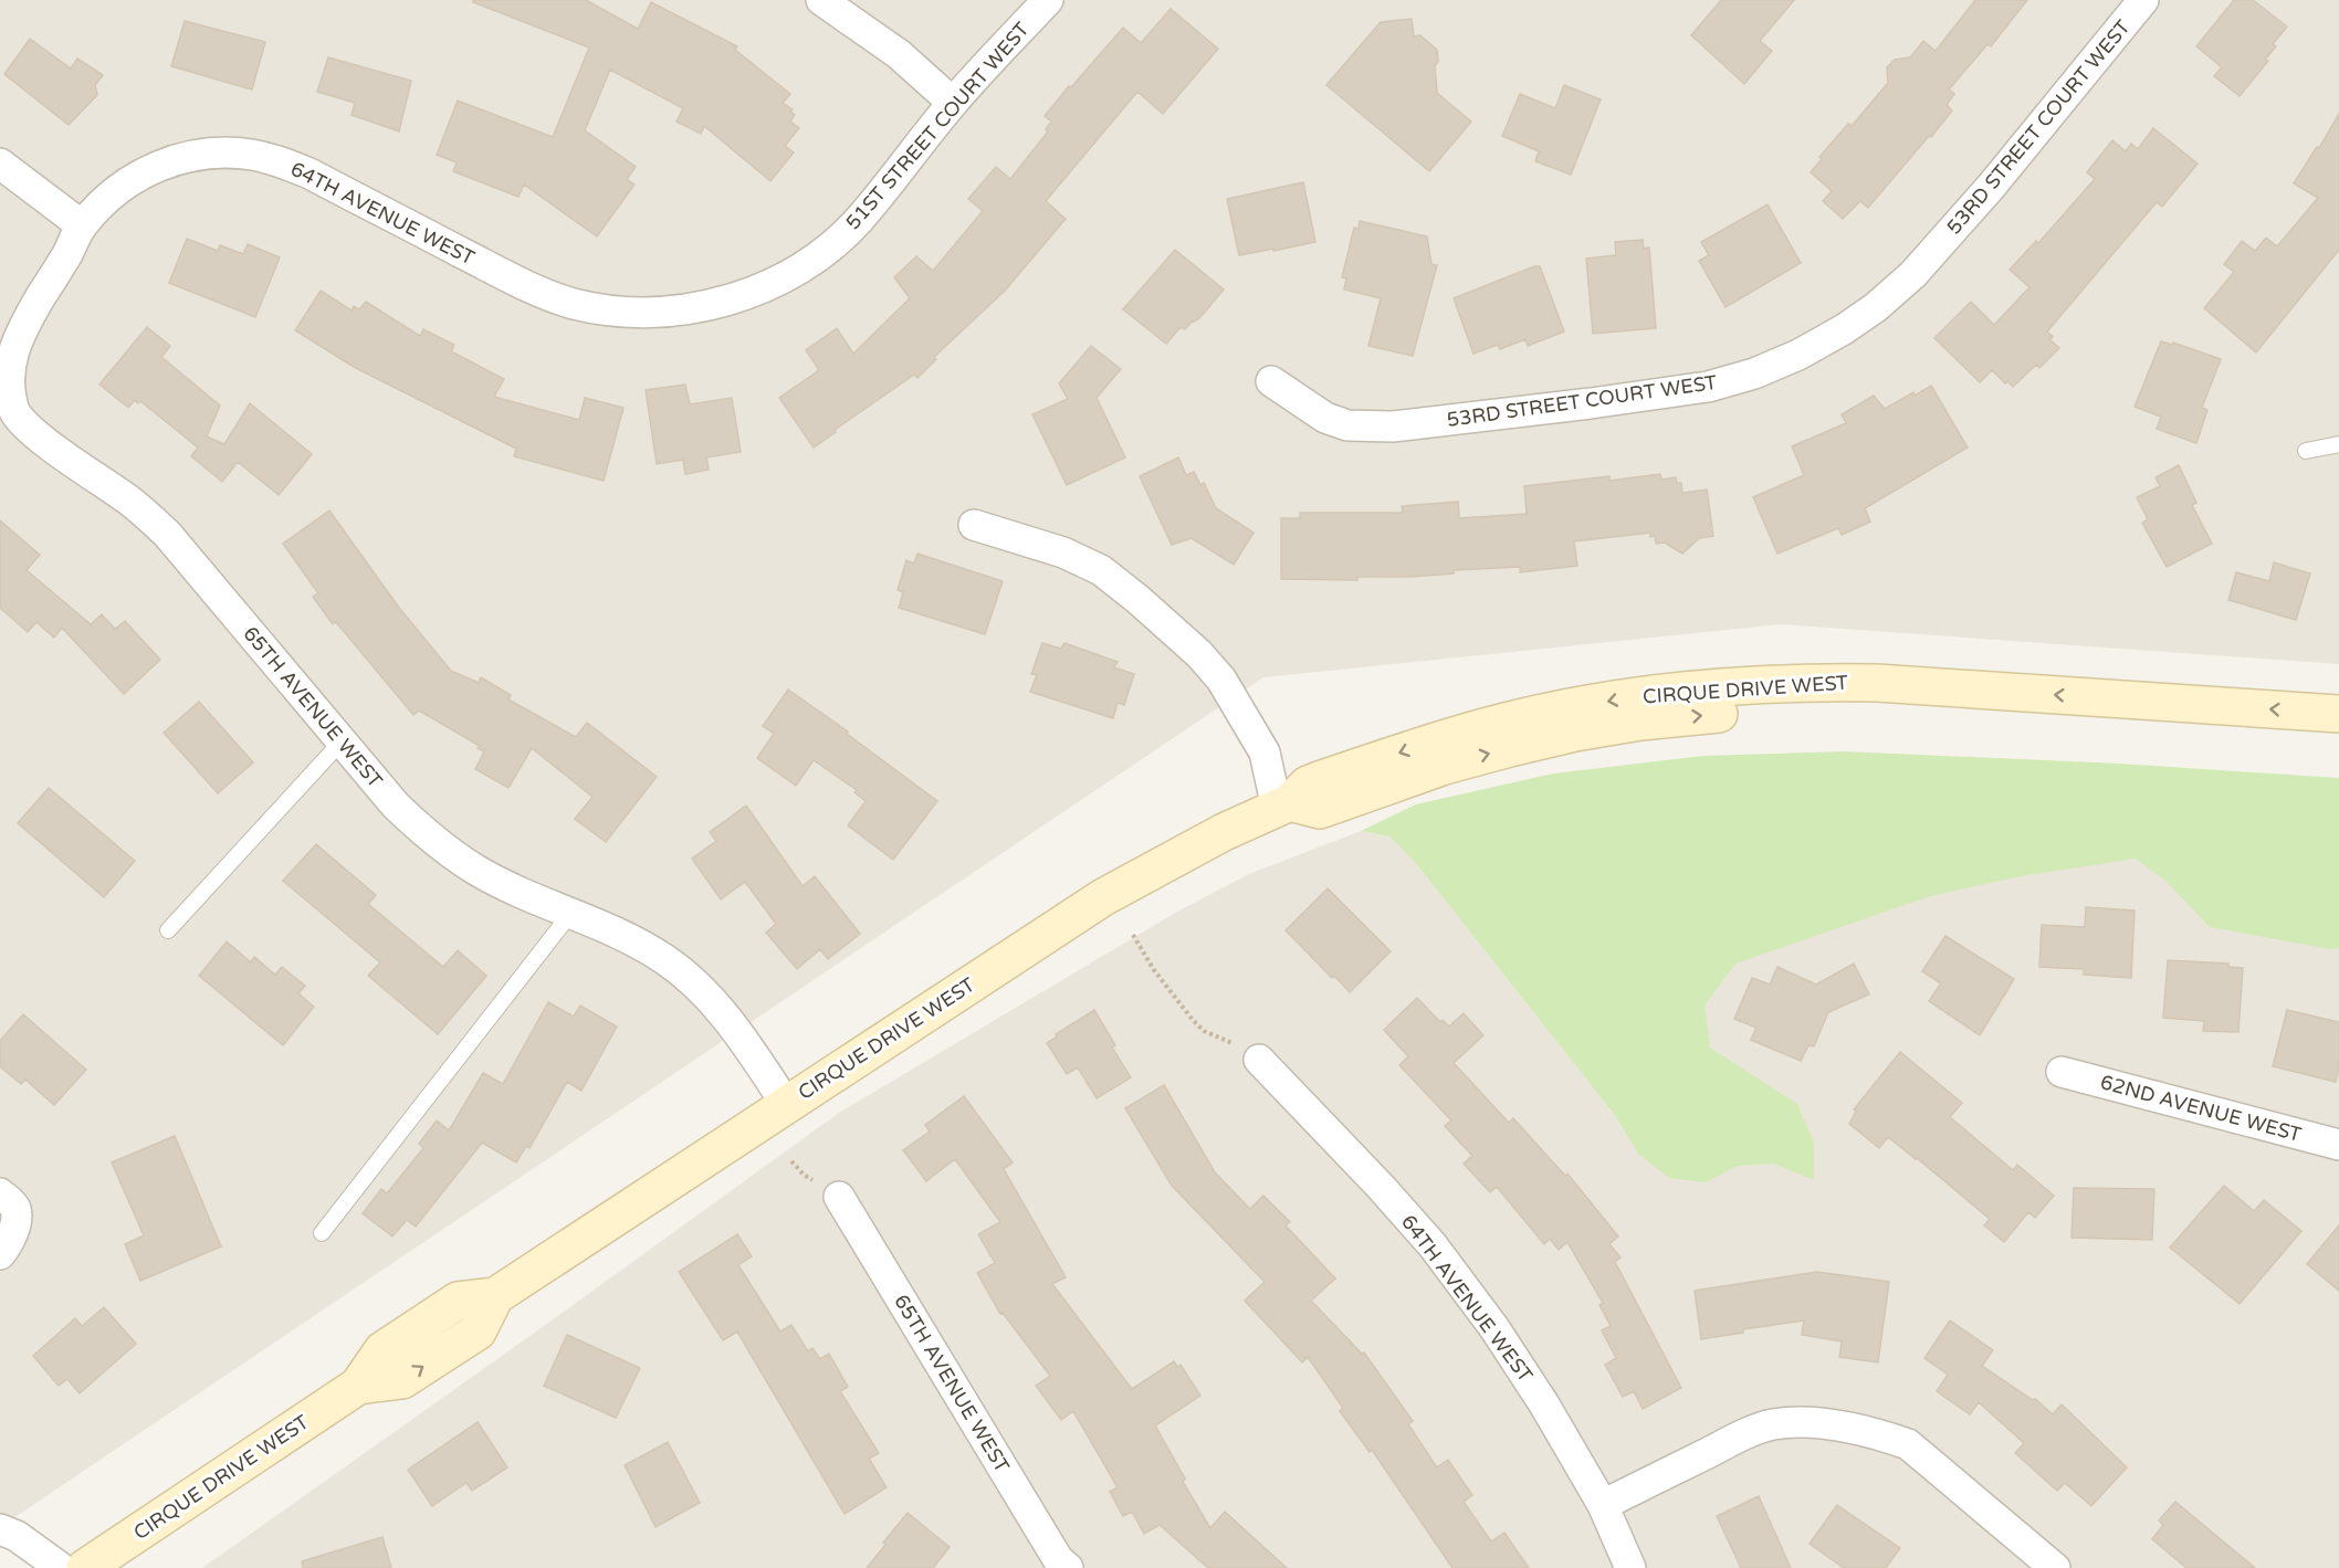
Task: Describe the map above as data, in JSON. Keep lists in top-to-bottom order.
{
  "streets": {
    "main road": ["CIRQUE DRIVE WEST"],
    "street": [
      "51ST STREET COURT WEST",
      "53RD STREET COURT WEST",
      "64TH AVENUE WEST",
      "65TH AVENUE WEST",
      "62ND AVENUE WEST"
    ]
  },
  "crossings": [
    ["51ST STREET COURT WEST", "64TH AVENUE WEST"],
    ["64TH AVENUE WEST", "65TH AVENUE WEST"],
    ["CIRQUE DRIVE WEST", "65TH AVENUE WEST"]
  ]
}
